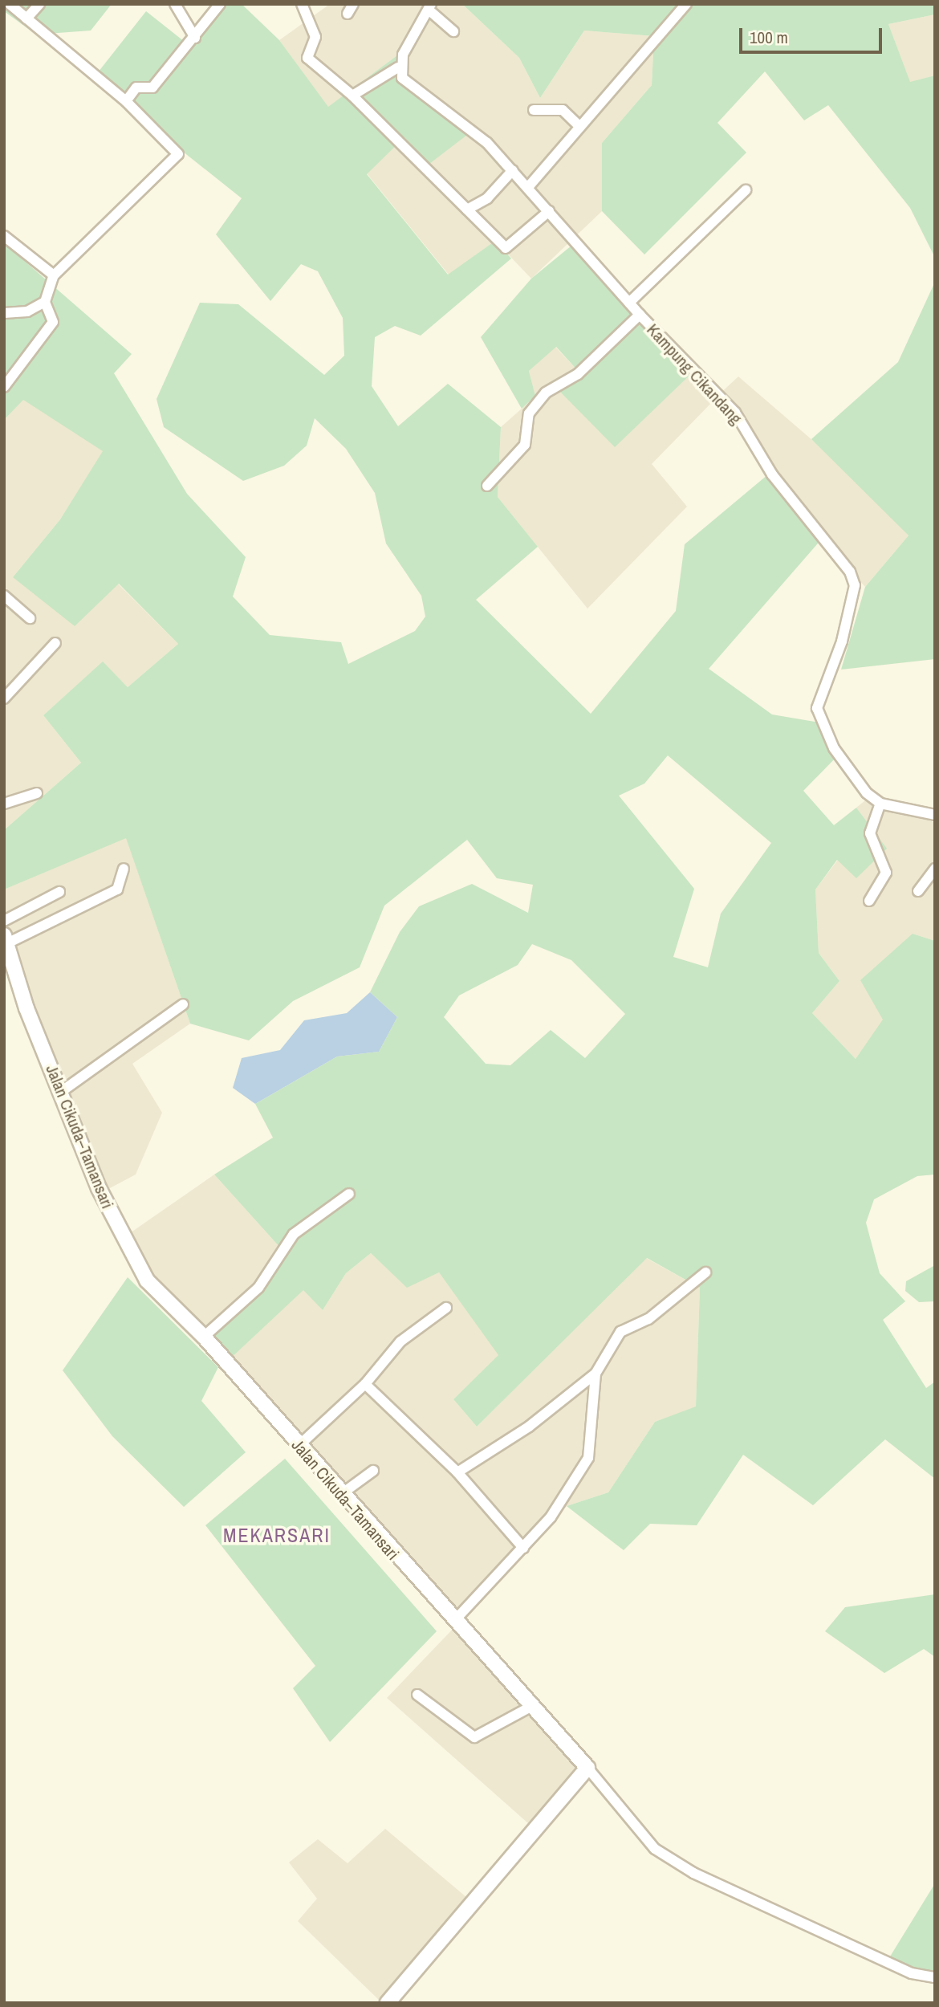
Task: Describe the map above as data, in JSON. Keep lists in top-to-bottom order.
{
  "streets": {
    "street": ["Kampung Cikandang", "Jalan Cikuda–Tamansari"]
  },
  "districts": ["MEKARSARI"],
  "scale_bar": "100 m"
}
